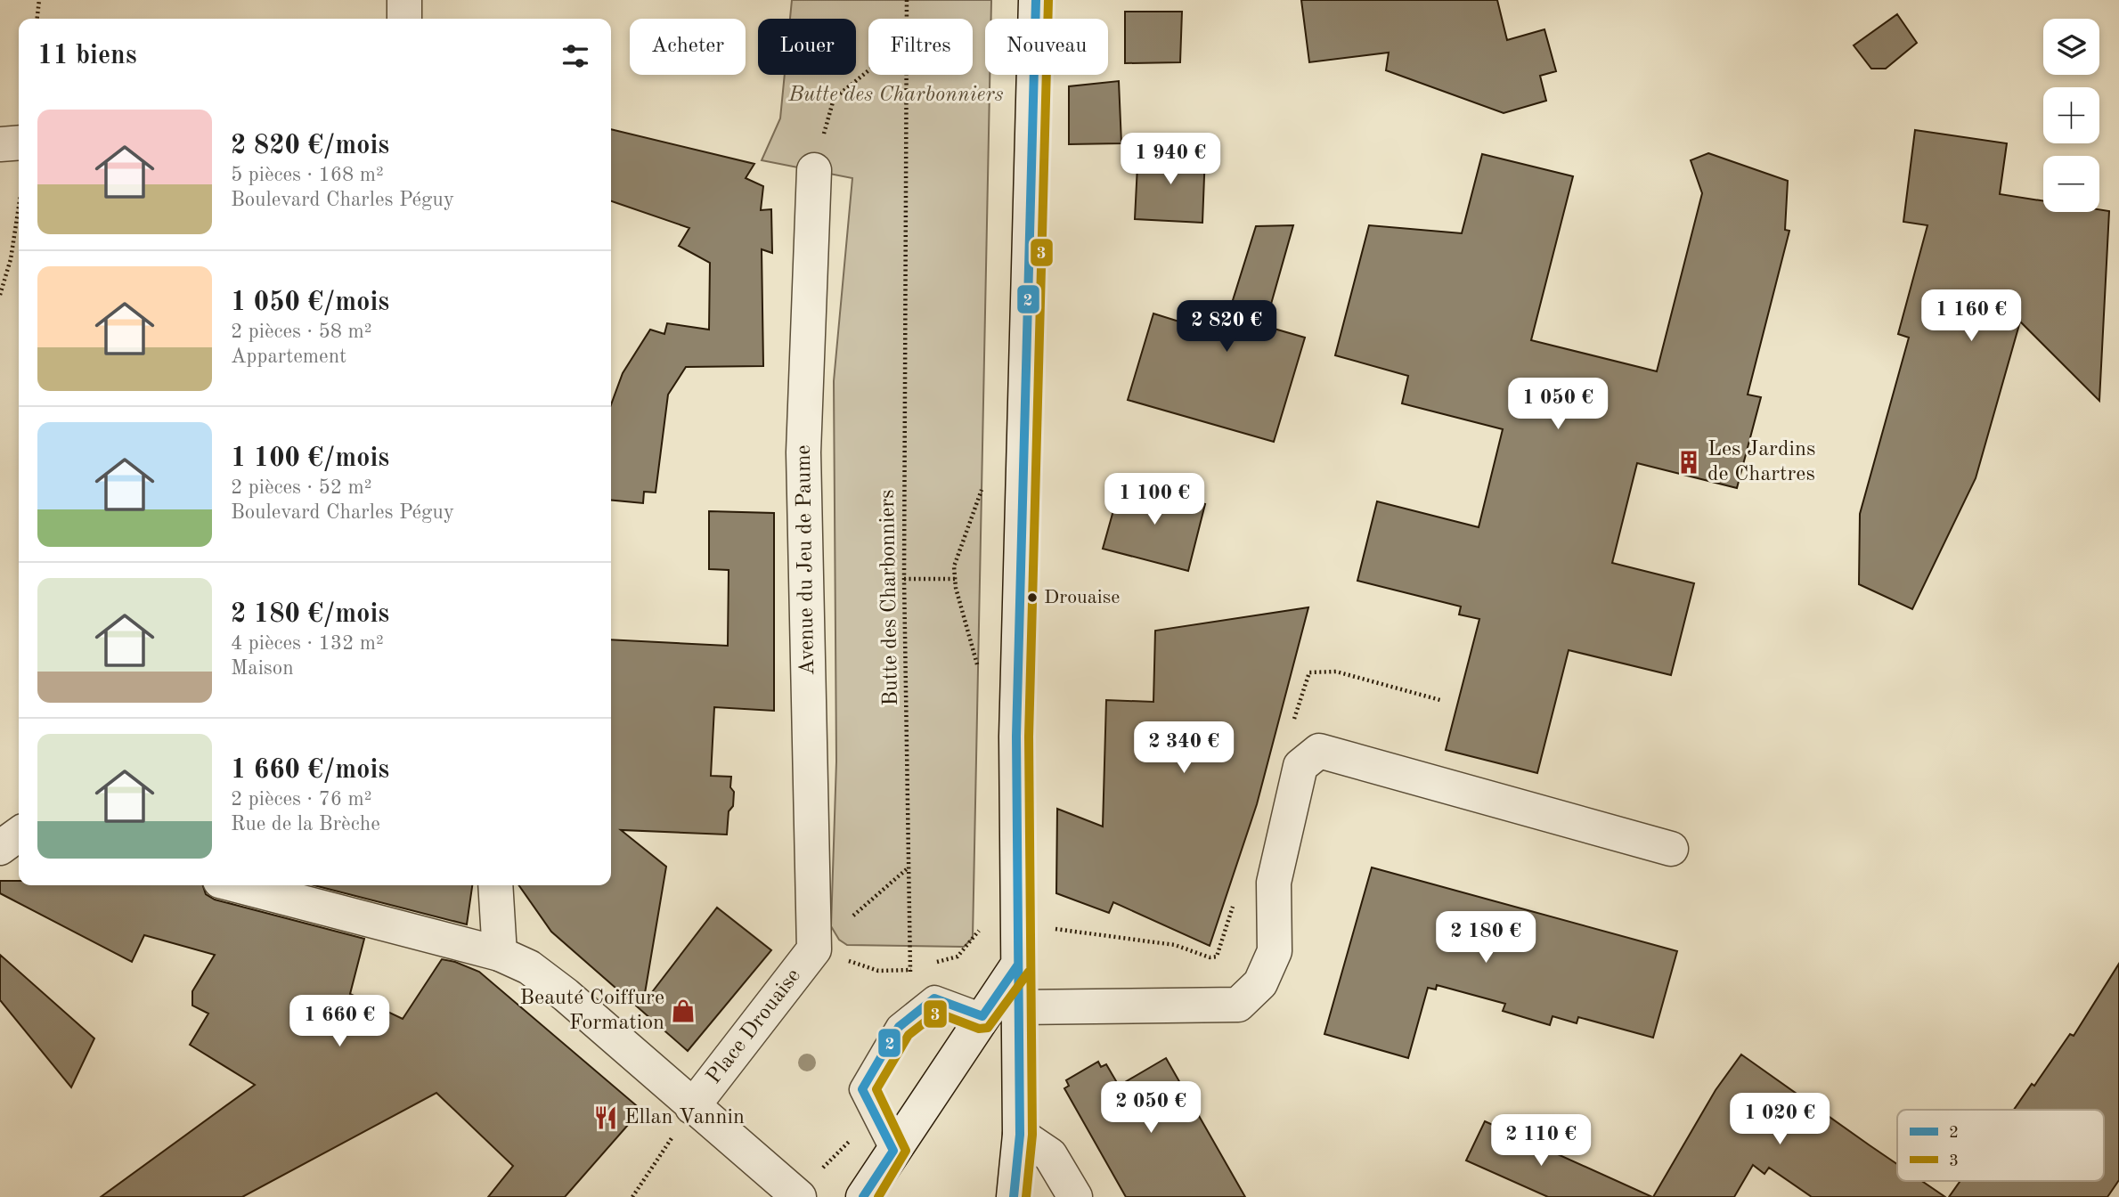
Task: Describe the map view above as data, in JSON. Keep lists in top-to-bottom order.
{
  "streets": {
    "street": ["Avenue du Jeu de Paume", "Place Drouaise"],
    "path": ["Butte des Charbonniers"]
  },
  "crossings": [
    ["Avenue du Jeu de Paume", "Place Drouaise"]
  ],
  "parks": ["Butte des Charbonniers"],
  "places": {
    "building": ["Les Jardins de Chartres"],
    "other": ["Drouaise"],
    "shop": ["Beauté Coiffure Formation"],
    "restaurant": ["Ellan Vannin"]
  },
  "lines": ["transit line 2", "transit line 3"],
  "legend": ["2", "3"],
  "page": {
    "map_buttons": ["+", "−"],
    "chip": [
      "Acheter",
      "Louer",
      "Filtres",
      "Nouveau"
    ],
    "heading": "11 biens",
    "list": [
      {
        "name": "2 820 €/mois",
        "note": "5 pièces · 168 m² · Boulevard Charles Péguy"
      },
      {
        "name": "1 050 €/mois",
        "note": "2 pièces · 58 m² · Appartement"
      },
      {
        "name": "1 100 €/mois",
        "note": "2 pièces · 52 m² · Boulevard Charles Péguy"
      },
      {
        "name": "2 180 €/mois",
        "note": "4 pièces · 132 m² · Maison"
      },
      {
        "name": "1 660 €/mois",
        "note": "2 pièces · 76 m² · Rue de la Brèche"
      }
    ],
    "price": [
      "1 940 €",
      "1 160 €",
      "2 820 €",
      "1 050 €",
      "1 100 €",
      "2 340 €",
      "2 180 €",
      "1 660 €",
      "2 050 €",
      "1 020 €",
      "2 110 €"
    ]
  }
}
